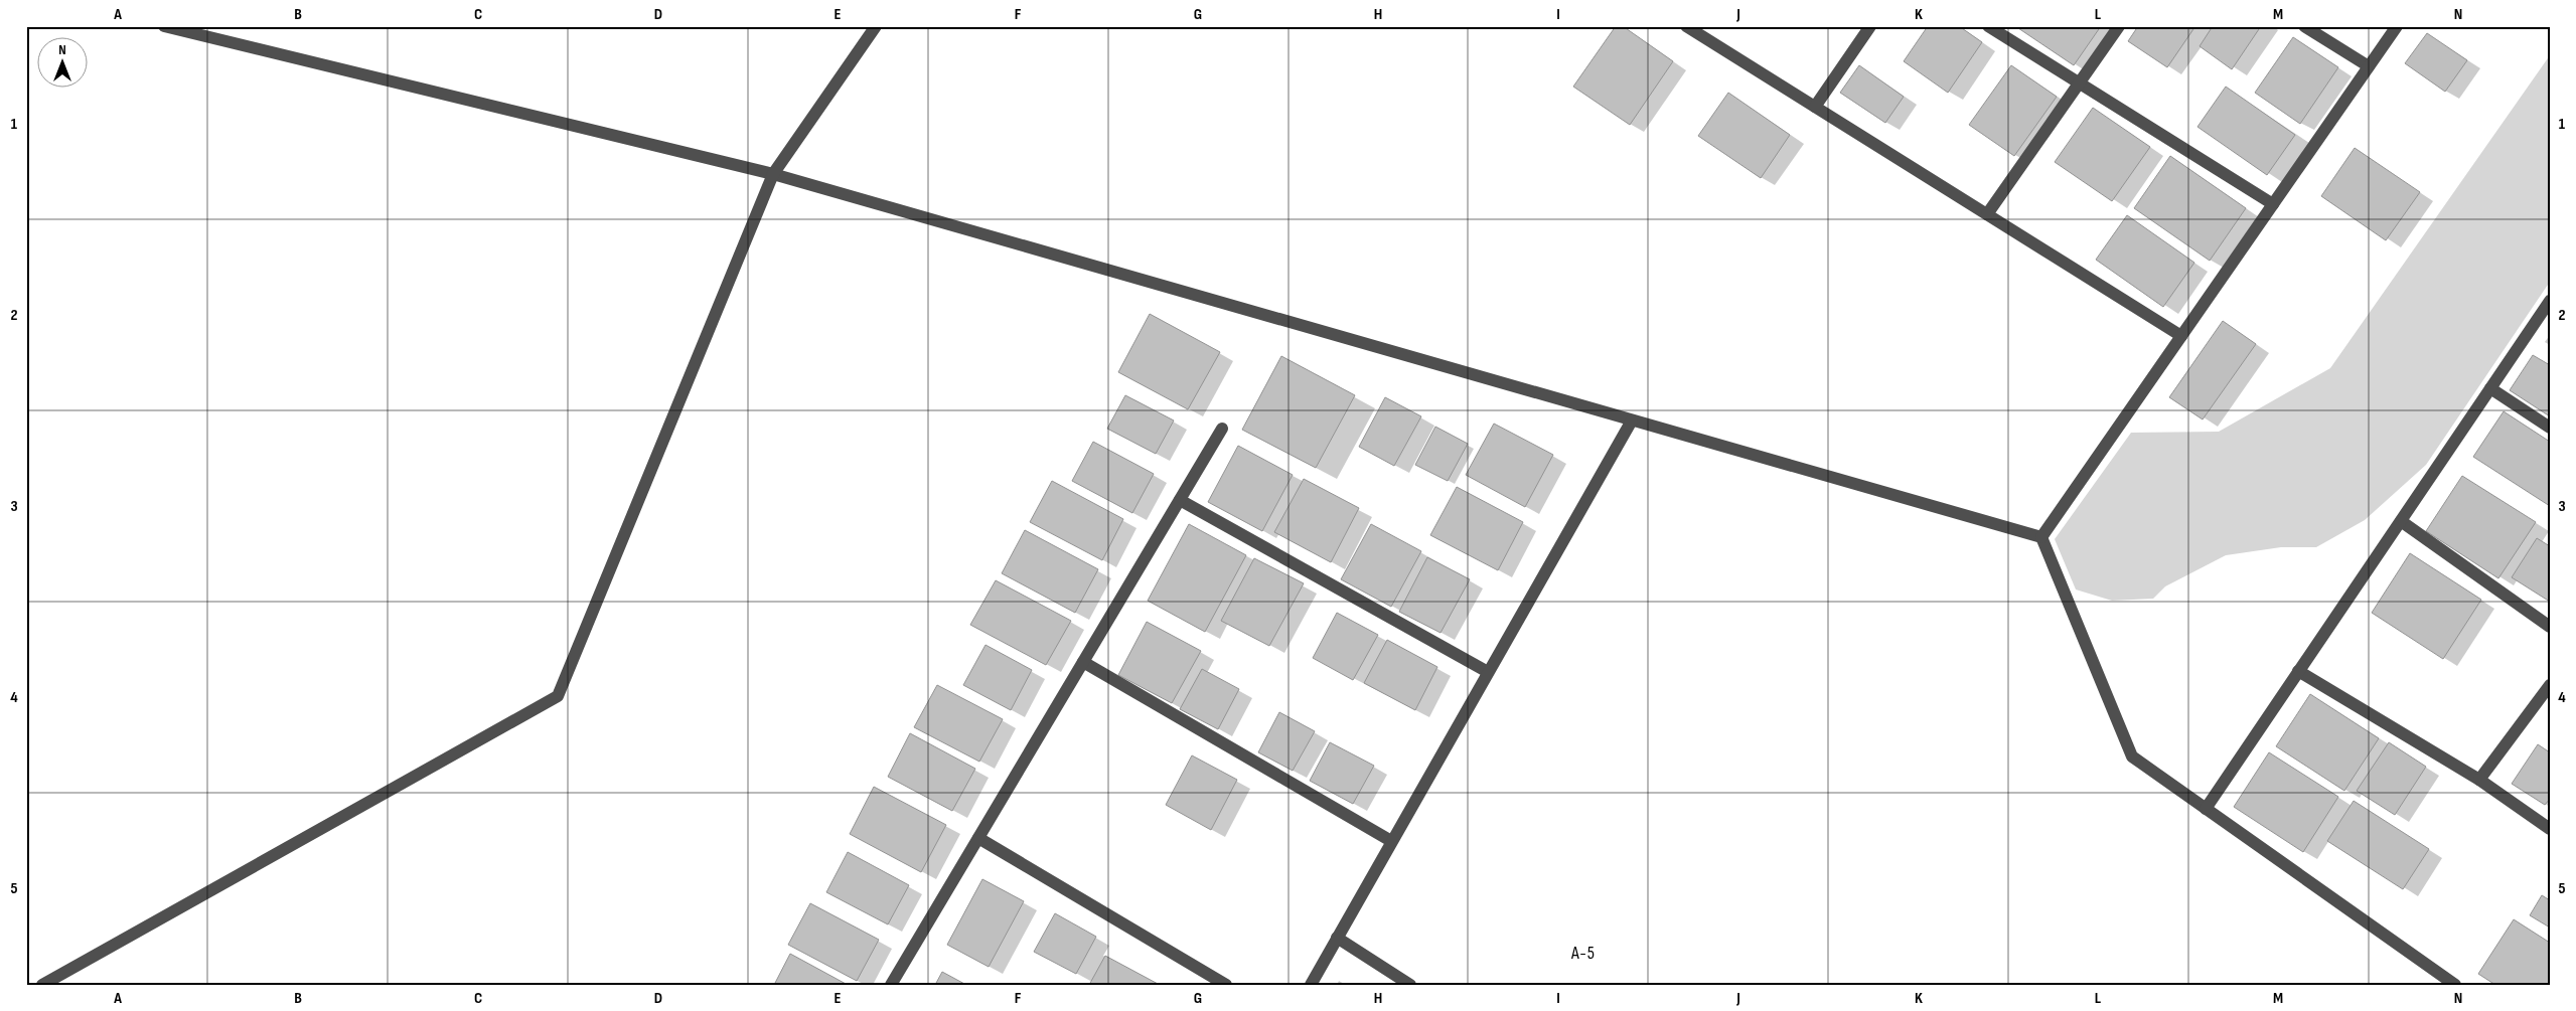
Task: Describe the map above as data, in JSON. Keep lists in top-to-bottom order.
{
  "districts": ["A-5"],
  "north": "top",
  "grid": {
    "columns": [
      "A",
      "B",
      "C",
      "D",
      "E",
      "F",
      "G",
      "H",
      "I",
      "J",
      "K",
      "L",
      "M",
      "N"
    ],
    "rows": [
      "1",
      "2",
      "3",
      "4",
      "5"
    ]
  }
}
